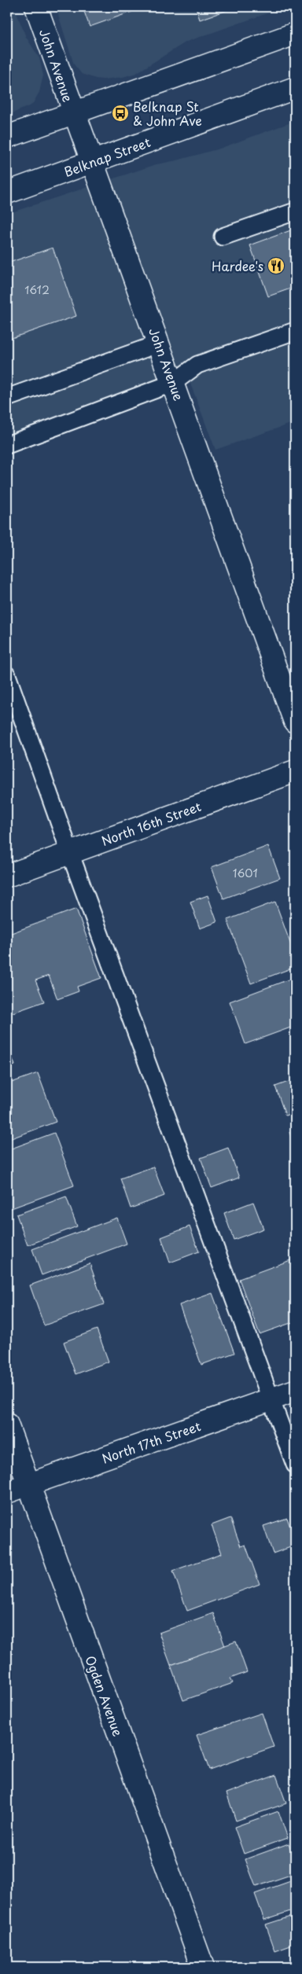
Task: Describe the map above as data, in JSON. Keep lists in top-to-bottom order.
{
  "streets": {
    "main road": [
      "John Avenue",
      "Belknap Street",
      "North 16th Street",
      "North 17th Street",
      "Ogden Avenue"
    ]
  },
  "crossings": [
    ["John Avenue", "Belknap Street"],
    ["North 17th Street", "Ogden Avenue"]
  ],
  "places": {
    "bus stop": ["Belknap St & John Ave"],
    "restaurant": ["Hardee's"]
  },
  "house_numbers": ["1612", "1601"]
}
